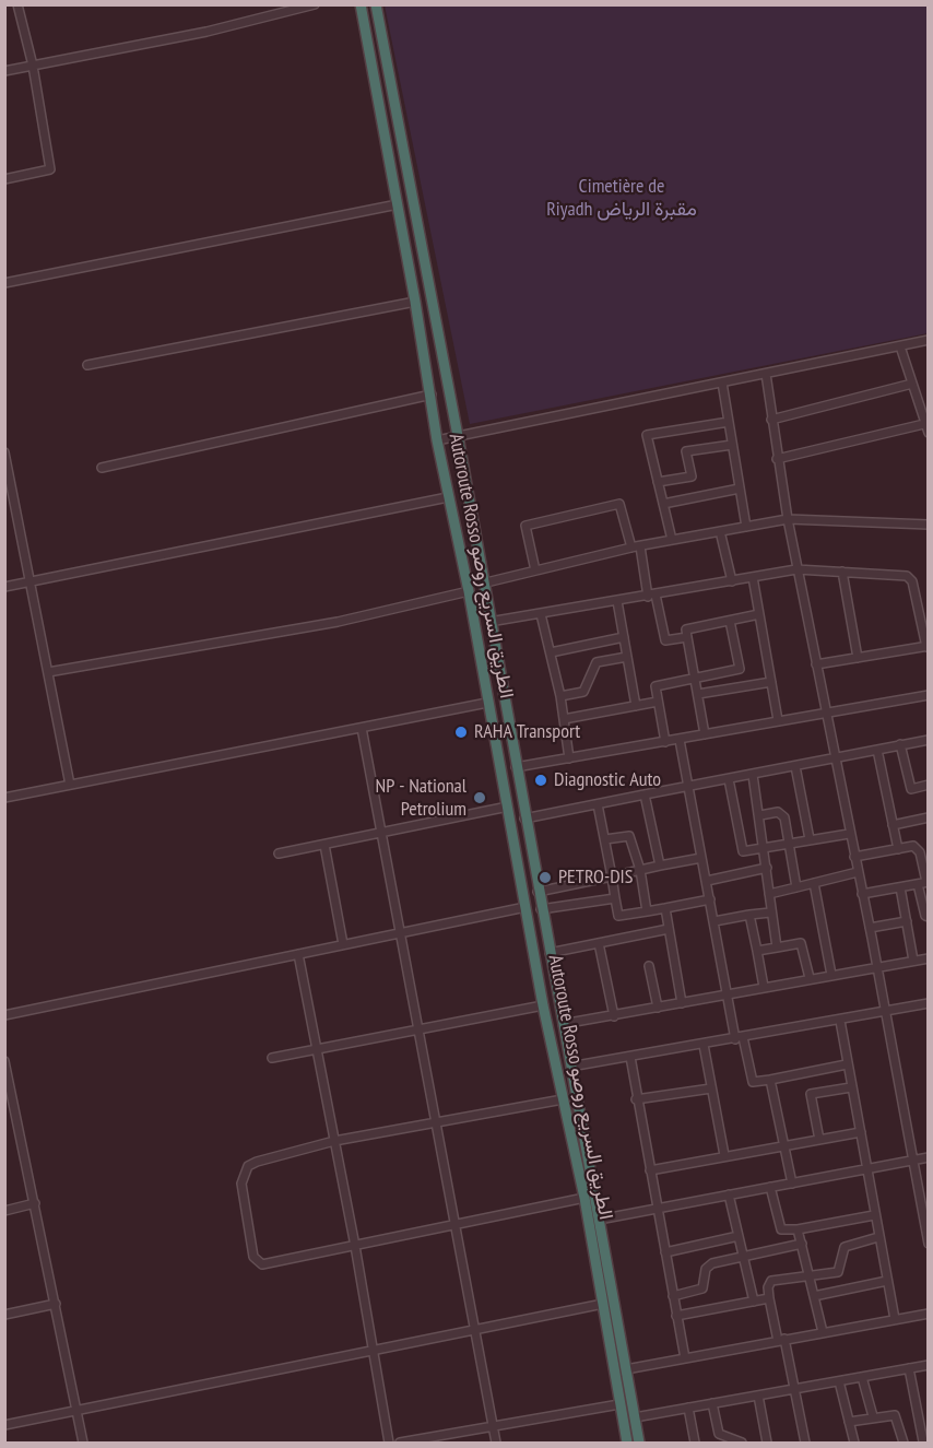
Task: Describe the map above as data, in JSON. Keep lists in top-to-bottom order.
{
  "streets": {
    "highway": ["Autoroute Rosso الطريق السريع روصو"]
  },
  "parks": ["Cimetière de Riyadh مقبرة الرياض"],
  "places": [
    "RAHA Transport",
    "Diagnostic Auto",
    "NP - National Petrolium",
    "PETRO-DIS"
  ]
}
